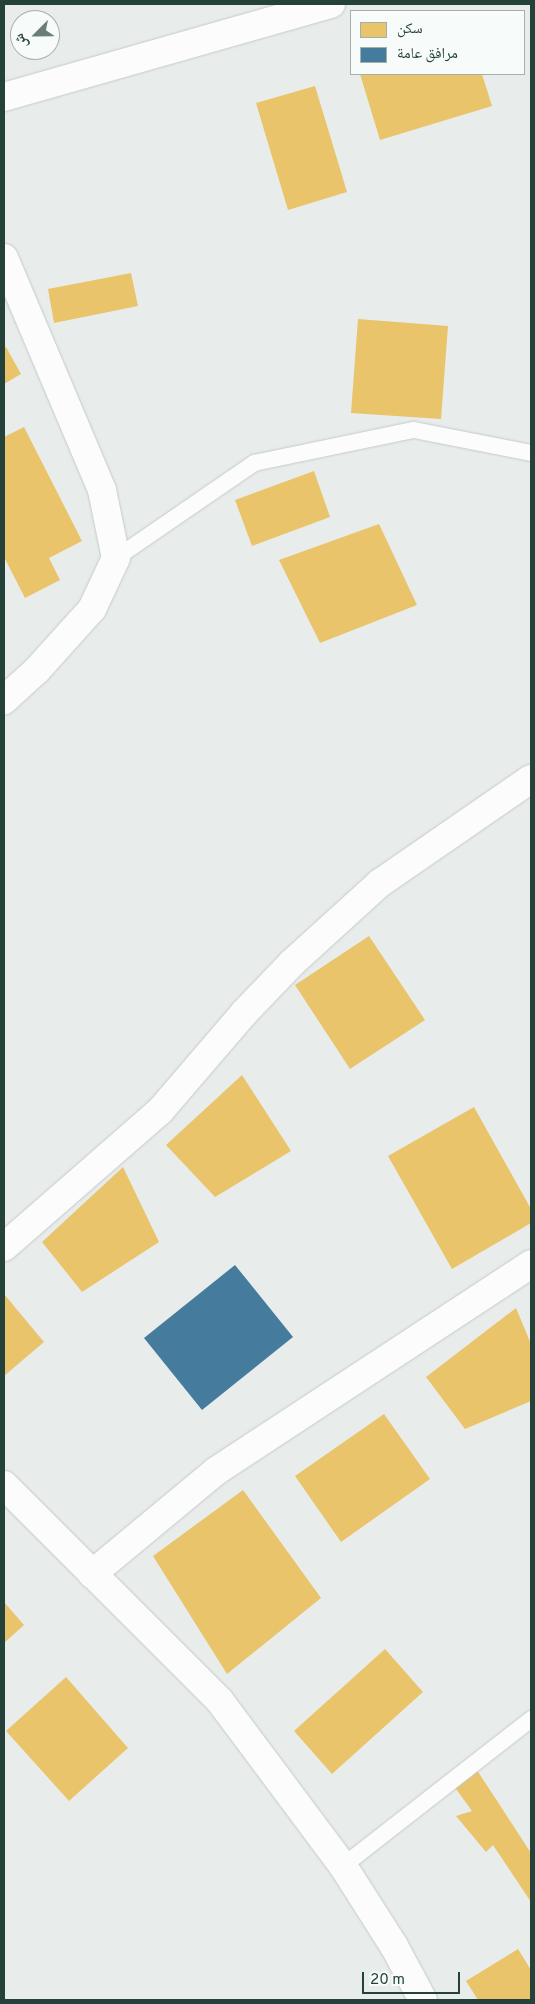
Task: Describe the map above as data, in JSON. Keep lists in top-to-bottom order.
{
  "legend": ["سكن", "مرافق عامة"],
  "scale_bar": "20 m",
  "north": "bottom left"
}
